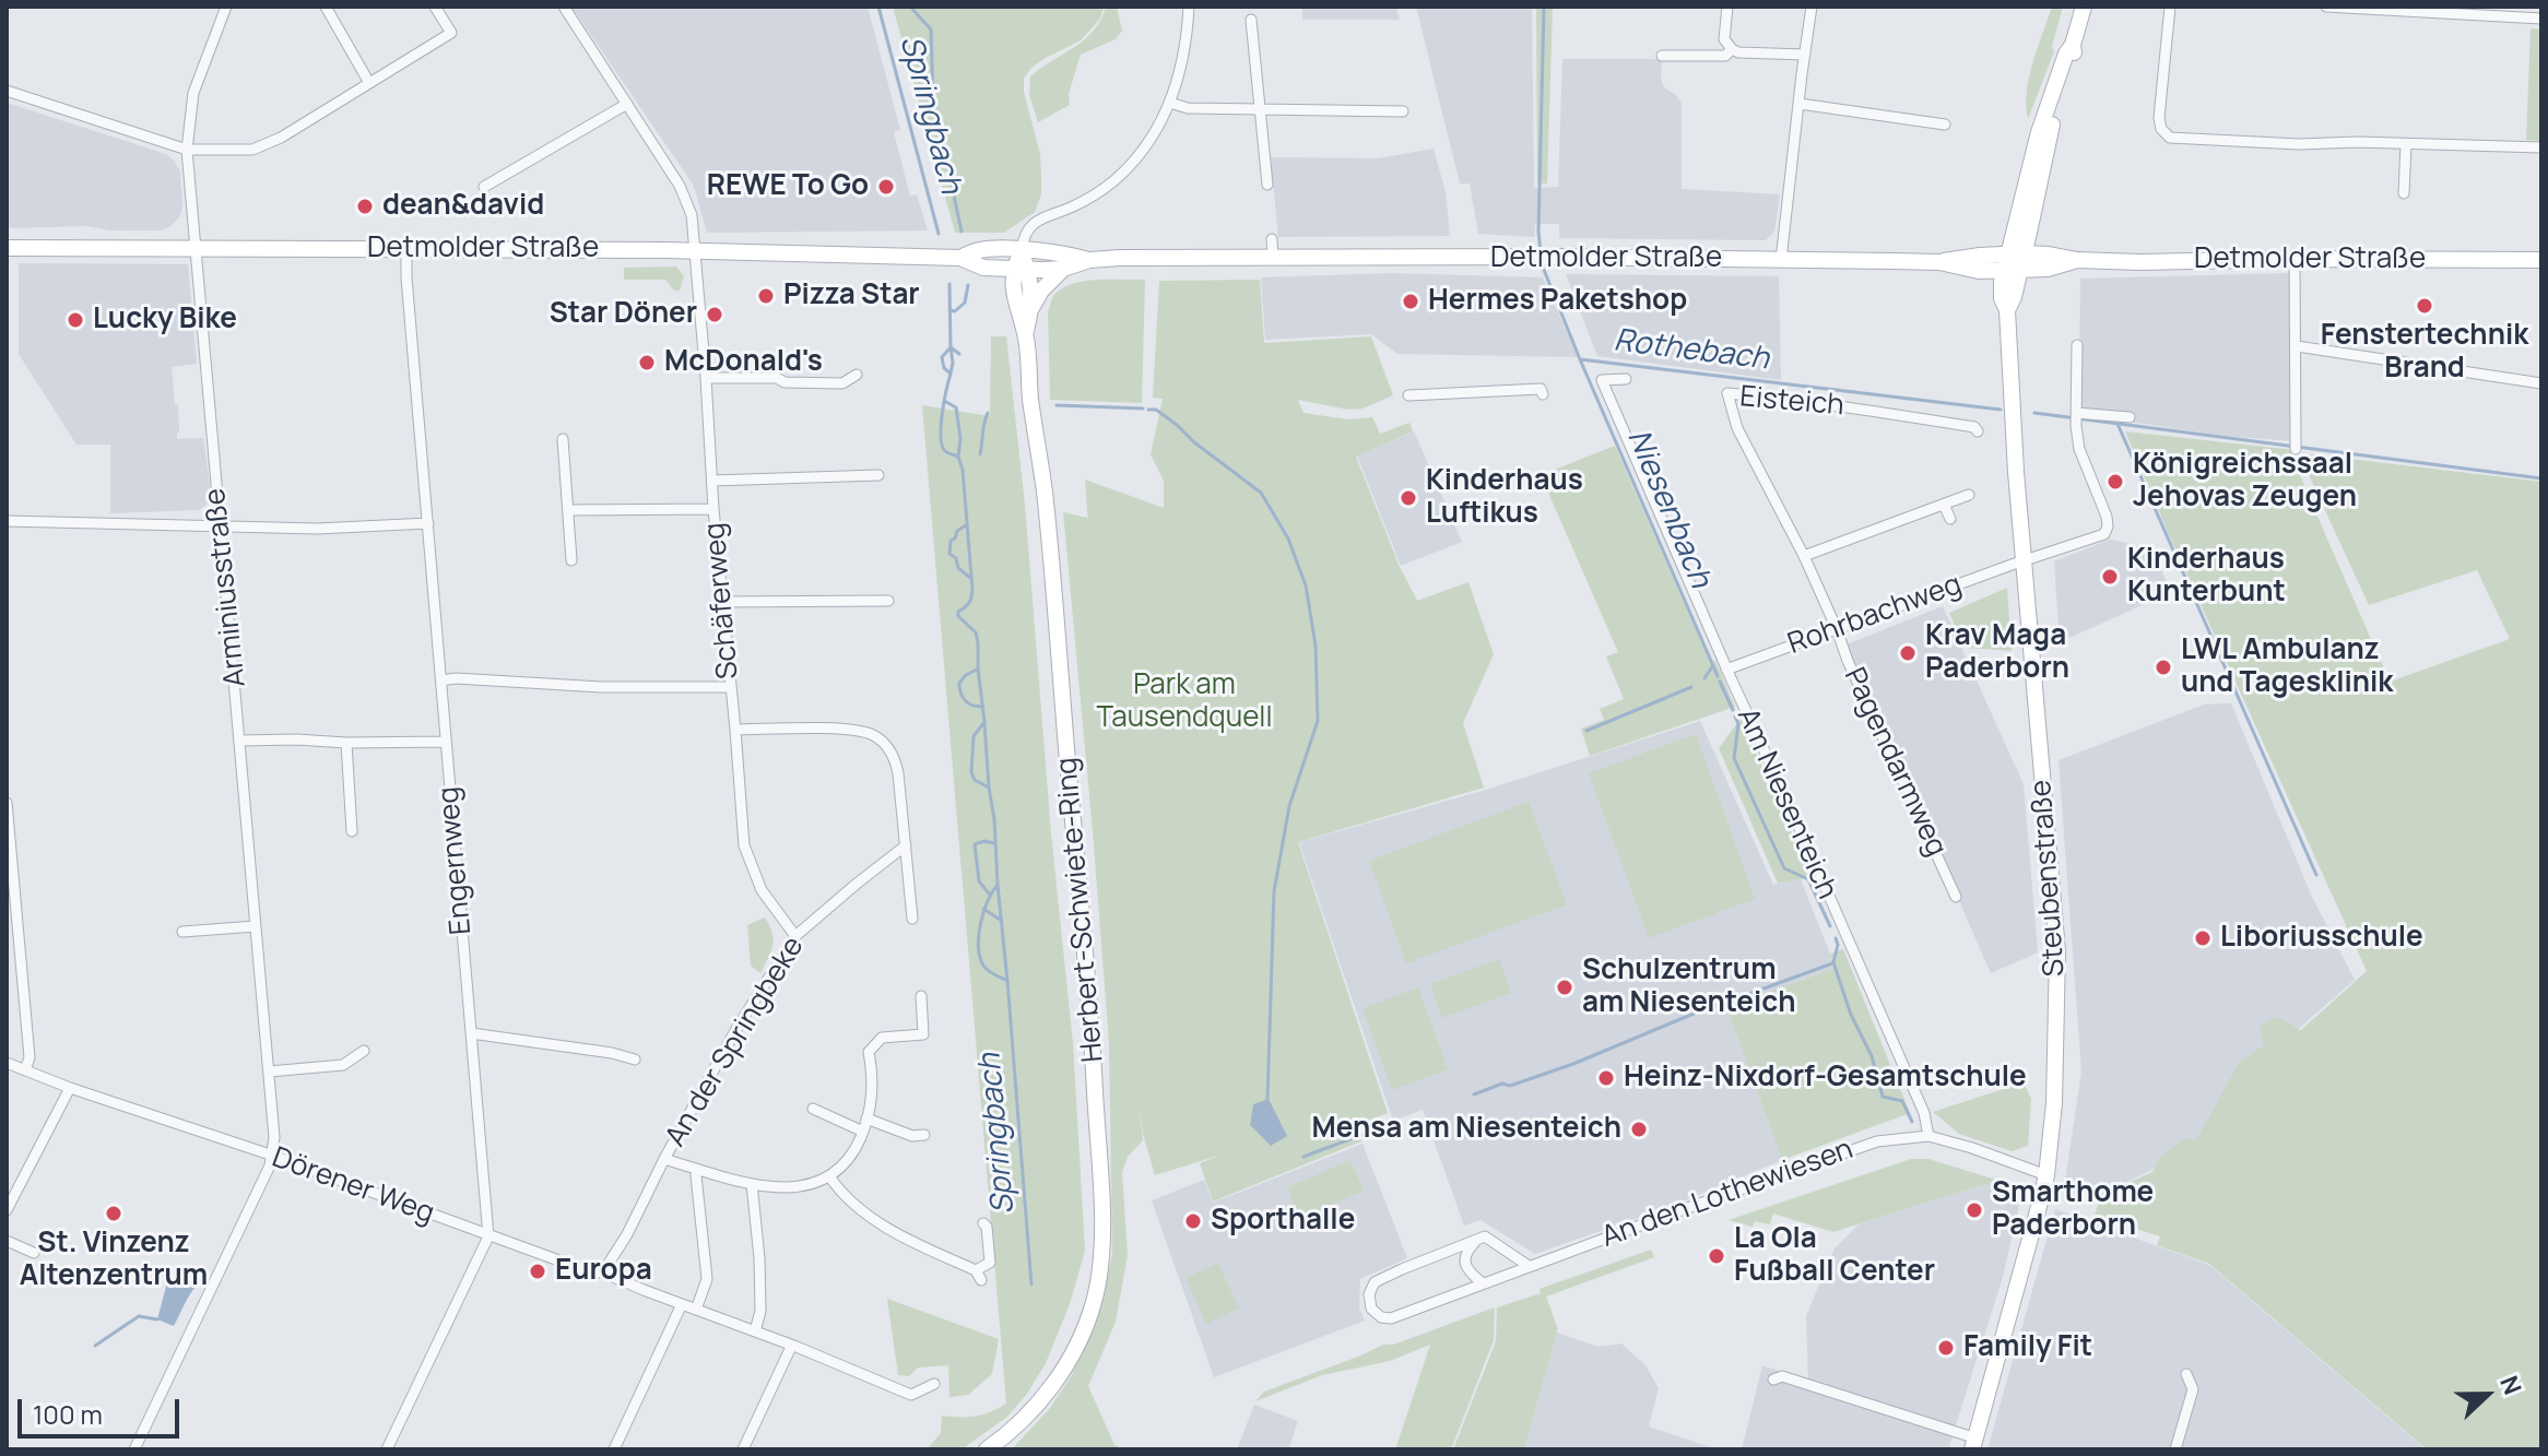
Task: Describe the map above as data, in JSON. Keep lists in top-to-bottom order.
{
  "streets": {
    "main road": ["Detmolder Straße", "Steubenstraße", "Herbert-Schwiete-Ring"],
    "street": [
      "Eisteich",
      "Arminiusstraße",
      "Schäferweg",
      "Rohrbachweg",
      "Pagendarmweg",
      "Am Niesenteich",
      "Engernweg",
      "An der Springbeke",
      "Dörener Weg",
      "An den Lothewiesen"
    ]
  },
  "crossings": [
    ["Detmolder Straße", "Arminiusstraße"],
    ["Detmolder Straße", "Schäferweg"],
    ["Detmolder Straße", "Engernweg"],
    ["Detmolder Straße", "Steubenstraße"],
    ["Detmolder Straße", "Herbert-Schwiete-Ring"],
    ["Eisteich", "Rohrbachweg"],
    ["Eisteich", "Pagendarmweg"],
    ["Arminiusstraße", "Dörener Weg"],
    ["Schäferweg", "An der Springbeke"],
    ["Rohrbachweg", "Pagendarmweg"],
    ["Rohrbachweg", "Am Niesenteich"],
    ["Rohrbachweg", "Steubenstraße"],
    ["Am Niesenteich", "An den Lothewiesen"],
    ["Engernweg", "Dörener Weg"],
    ["An der Springbeke", "Dörener Weg"]
  ],
  "water": ["Springbach", "Rothebach", "Niesenbach"],
  "parks": ["Park am Tausendquell"],
  "places": [
    "REWE To Go",
    "dean&david",
    "Pizza Star",
    "Hermes Paketshop",
    "Fenstertechnik Brand",
    "Star Döner",
    "Lucky Bike",
    "McDonald's",
    "Königreichssaal Jehovas Zeugen",
    "Kinderhaus Luftikus",
    "Kinderhaus Kunterbunt",
    "Krav Maga Paderborn",
    "LWL Ambulanz und Tagesklinik",
    "Liboriusschule",
    "Schulzentrum am Niesenteich",
    "Heinz-Nixdorf-Gesamtschule",
    "Mensa am Niesenteich",
    "Smarthome Paderborn",
    "St. Vinzenz Altenzentrum",
    "Sporthalle",
    "La Ola Fußball Center",
    "Europa",
    "Family Fit"
  ],
  "scale_bar": "100 m",
  "north": "right"
}
